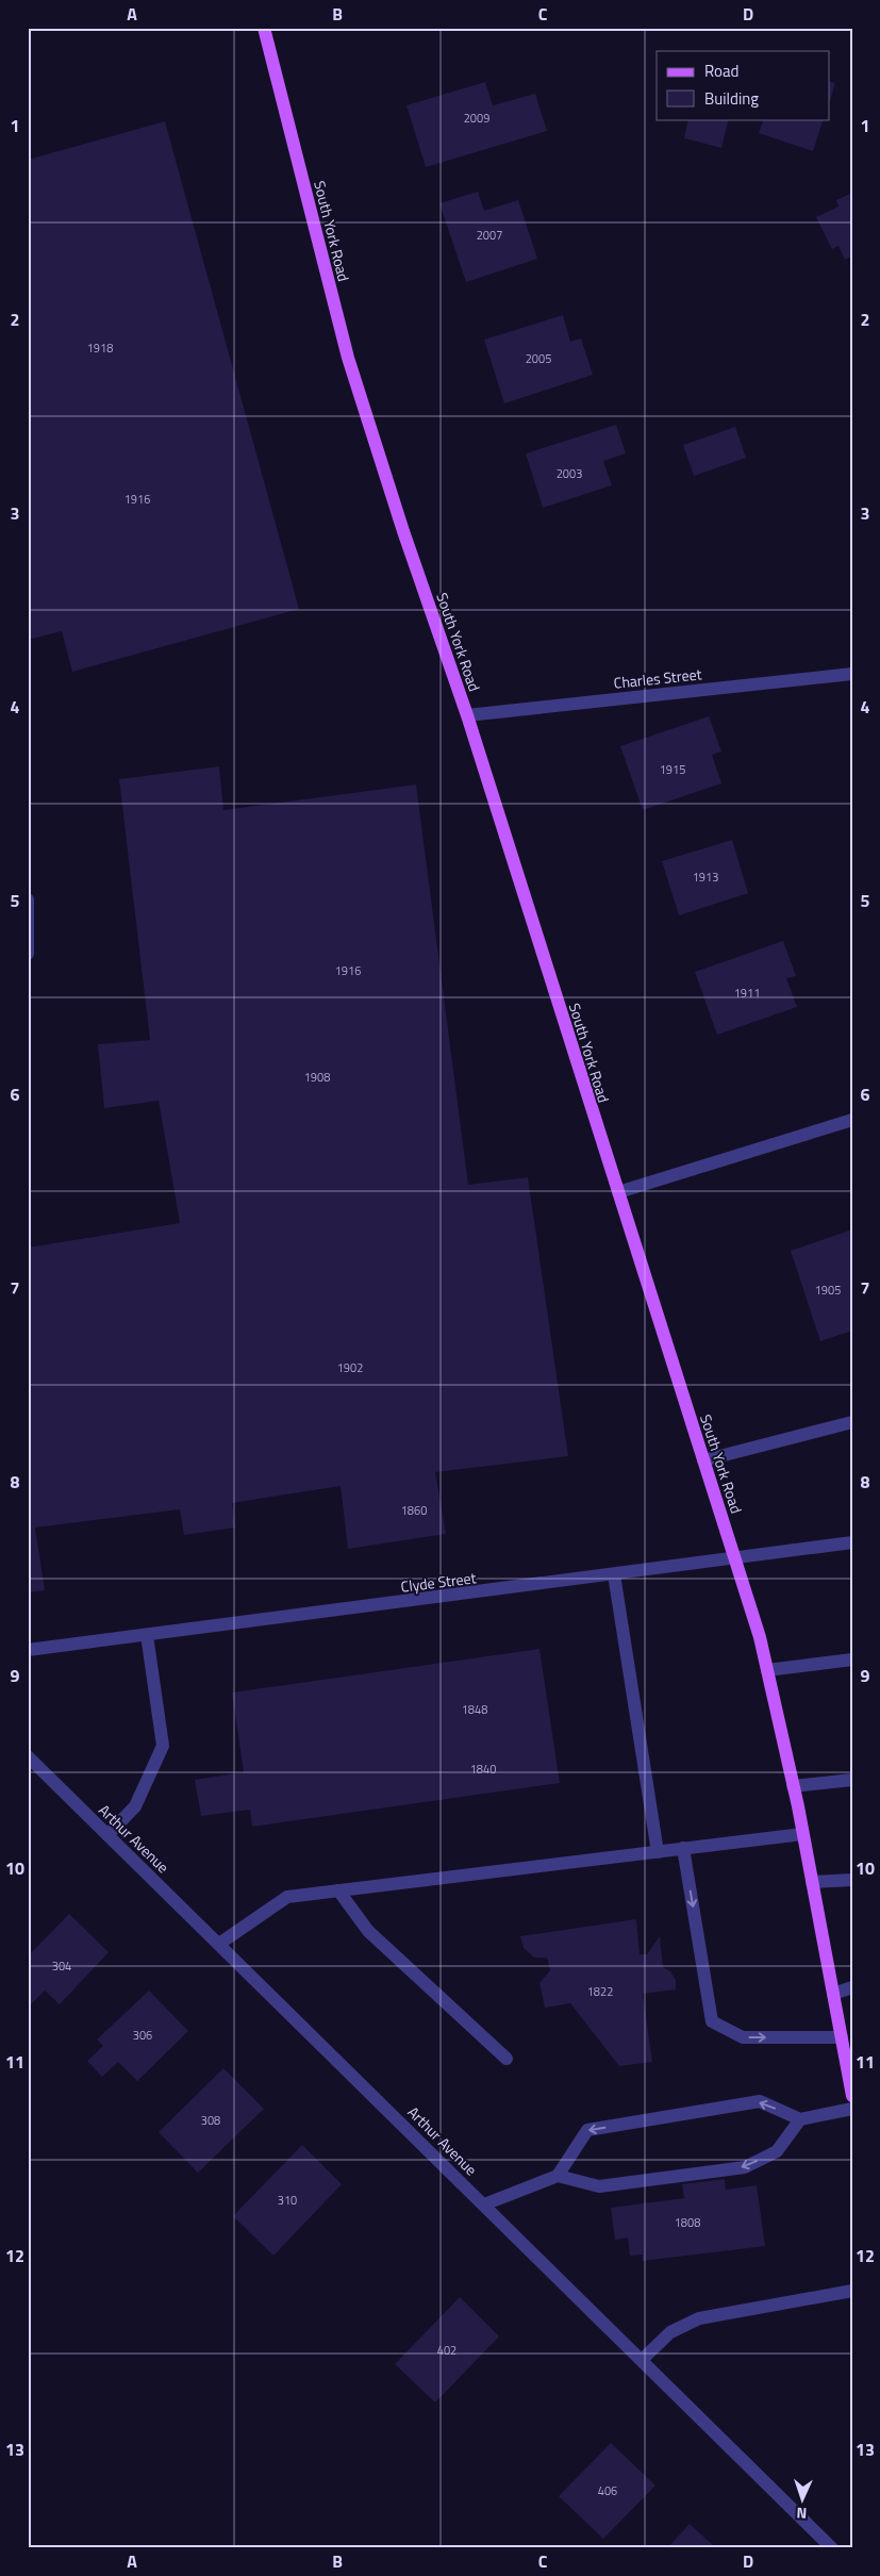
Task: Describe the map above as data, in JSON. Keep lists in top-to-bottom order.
{
  "streets": {
    "main road": ["South York Road"],
    "street": ["Charles Street", "Clyde Street", "Arthur Avenue"]
  },
  "crossings": [
    ["South York Road", "Charles Street"],
    ["South York Road", "Clyde Street"]
  ],
  "house_numbers": [
    "2009",
    "2007",
    "1918",
    "2005",
    "2003",
    "1916",
    "1915",
    "1913",
    "1916",
    "1911",
    "1908",
    "1905",
    "1902",
    "1860",
    "1848",
    "1840",
    "304",
    "1822",
    "306",
    "308",
    "310",
    "1808",
    "402",
    "406"
  ],
  "legend": ["Road", "Building"],
  "north": "bottom",
  "grid": {
    "columns": [
      "A",
      "B",
      "C",
      "D"
    ],
    "rows": [
      "1",
      "2",
      "3",
      "4",
      "5",
      "6",
      "7",
      "8",
      "9",
      "10",
      "11",
      "12",
      "13"
    ]
  }
}
